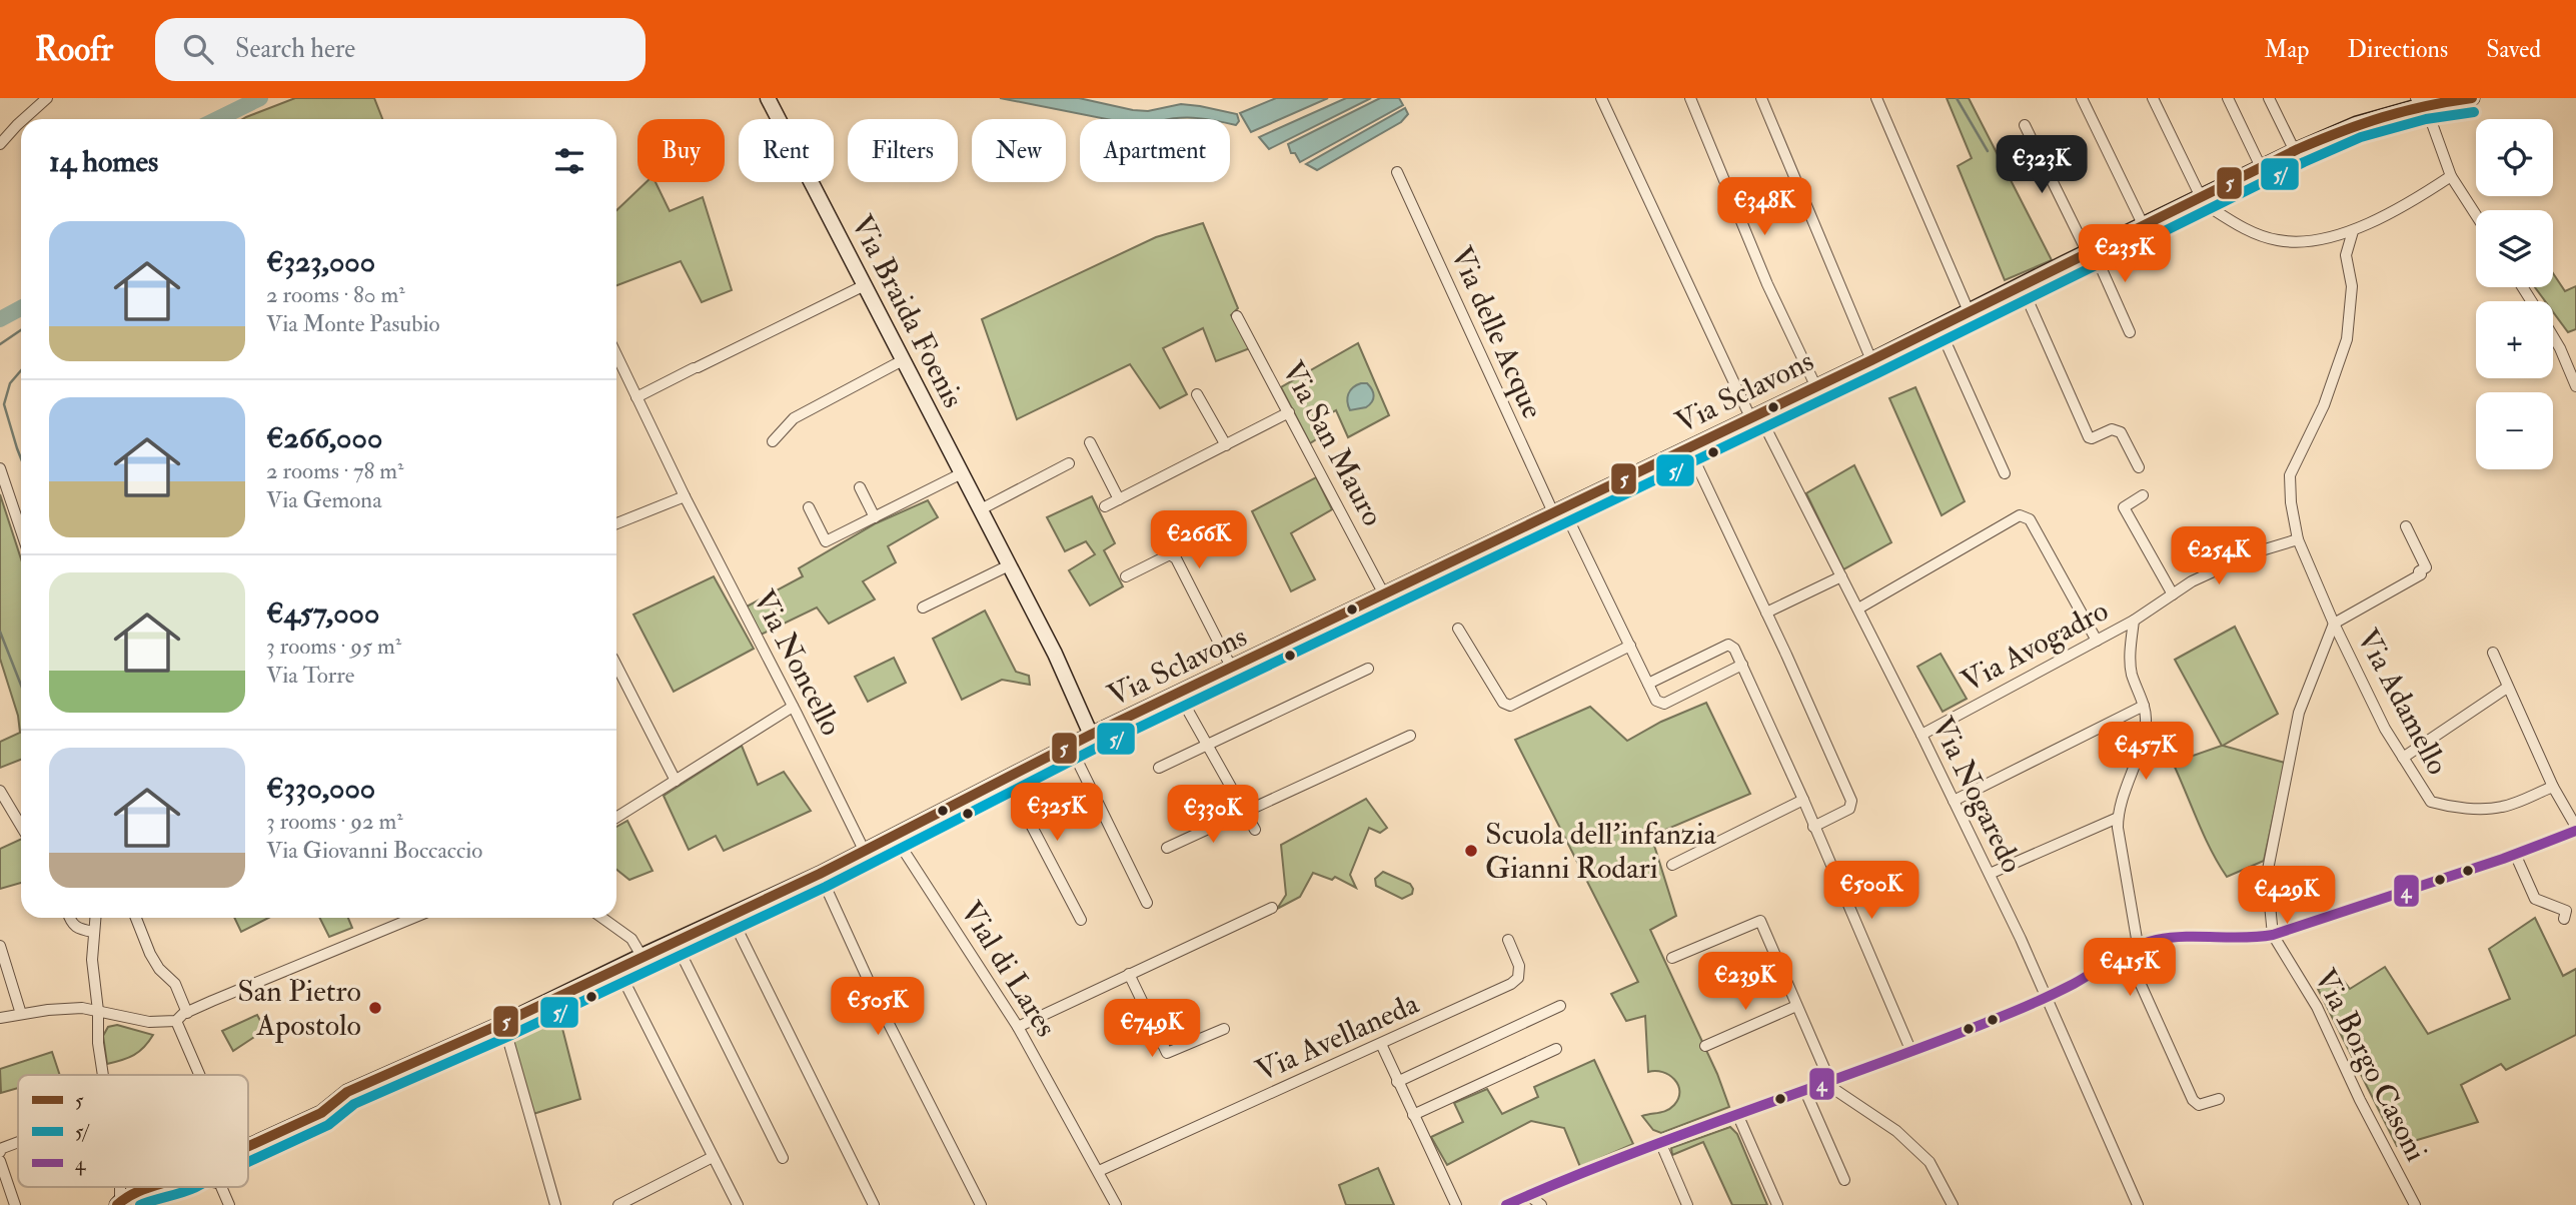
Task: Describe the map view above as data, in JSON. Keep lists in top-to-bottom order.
{
  "streets": {
    "street": [
      "Via Braida Foenis",
      "Via delle Acque",
      "Via Sclavons",
      "Via San Mauro",
      "Via Avogadro",
      "Via Noncello",
      "Via Adamello",
      "Via Nogaredo",
      "Vial di Lares",
      "Via Avellaneda",
      "Via Borgo Casoni"
    ]
  },
  "crossings": [
    ["Via Braida Foenis", "Via Sclavons"],
    ["Via delle Acque", "Via Sclavons"],
    ["Via Sclavons", "Via San Mauro"],
    ["Via Sclavons", "Via Noncello"],
    ["Via Sclavons", "Via Nogaredo"],
    ["Via Sclavons", "Vial di Lares"],
    ["Via Avogadro", "Via Nogaredo"],
    ["Via Adamello", "Via Borgo Casoni"],
    ["Vial di Lares", "Via Avellaneda"]
  ],
  "places": ["Scuola dell'infanzia Gianni Rodari", "San Pietro Apostolo"],
  "lines": ["transit line 5", "transit line 5/", "transit line 4"],
  "legend": ["5", "5/", "4"],
  "page": {
    "header": "Roofr",
    "search": "Search here",
    "nav": ["Map", "Directions", "Saved"],
    "map_buttons": ["+", "−"],
    "chip": [
      "Buy",
      "Rent",
      "Filters",
      "New",
      "Apartment"
    ],
    "heading": "14 homes",
    "price": [
      "€323K",
      "€348K",
      "€235K",
      "€266K",
      "€254K",
      "€457K",
      "€325K",
      "€330K",
      "€500K",
      "€429K",
      "€415K",
      "€239K",
      "€505K",
      "€749K"
    ],
    "list": [
      {
        "name": "€323,000",
        "note": "2 rooms · 80 m² · Via Monte Pasubio"
      },
      {
        "name": "€266,000",
        "note": "2 rooms · 78 m² · Via Gemona"
      },
      {
        "name": "€457,000",
        "note": "3 rooms · 95 m² · Via Torre"
      },
      {
        "name": "€330,000",
        "note": "3 rooms · 92 m² · Via Giovanni Boccaccio"
      }
    ]
  }
}
